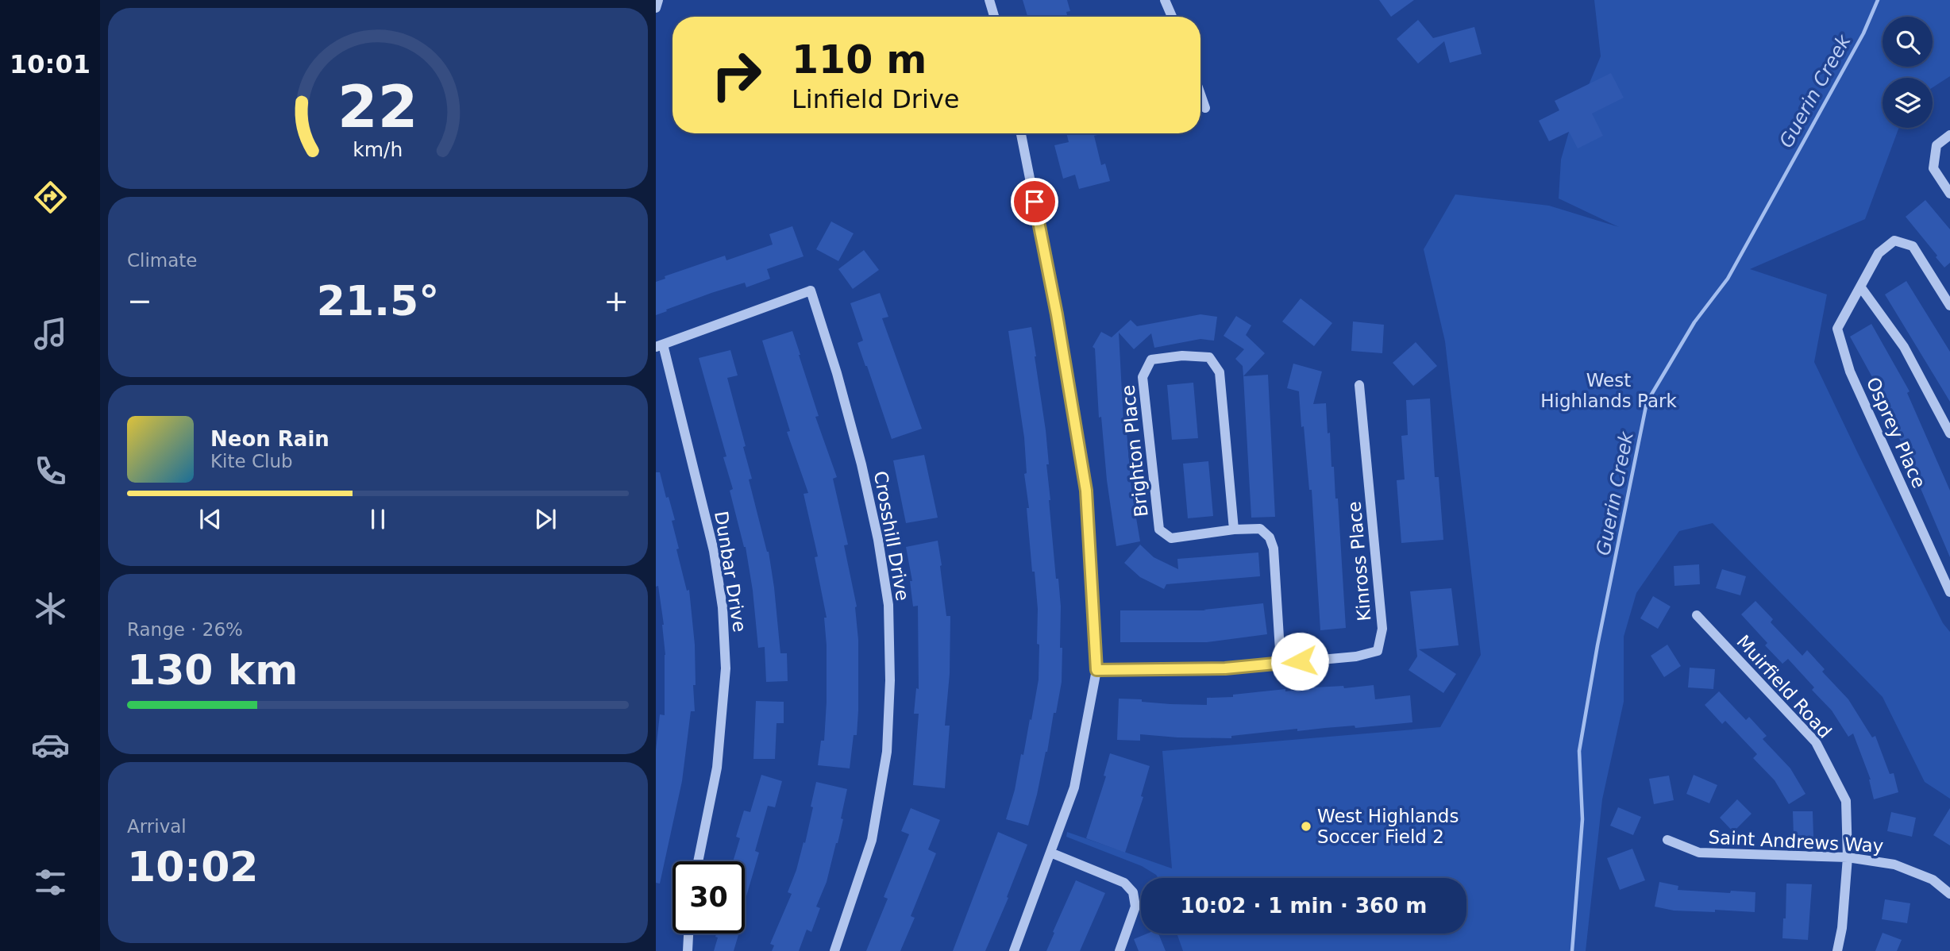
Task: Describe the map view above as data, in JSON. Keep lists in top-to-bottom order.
{
  "streets": {
    "street": [
      "Osprey Place",
      "Brighton Place",
      "Crosshill Drive",
      "Kinross Place",
      "Dunbar Drive",
      "Muirfield Road",
      "Saint Andrews Way"
    ]
  },
  "crossings": [
    ["Brighton Place", "Kinross Place"],
    ["Crosshill Drive", "Dunbar Drive"],
    ["Muirfield Road", "Saint Andrews Way"]
  ],
  "water": ["Guerin Creek"],
  "parks": ["West Highlands Park"],
  "places": ["West Highlands Soccer Field 2"],
  "page": {
    "tabs": "10:01",
    "turn": ["110 m", "Linfield Drive"],
    "tile": [
      "Climate",
      ["Range · 26%", "130 km"],
      ["Arrival", "10:02"]
    ],
    "heat": ["−", "21.5°", "+"],
    "song": ["Neon Rain", "Kite Club"],
    "limit": "30",
    "trip": "10:02 · 1 min · 360 m",
    "gauge": ["22", "km/h"]
  }
}
